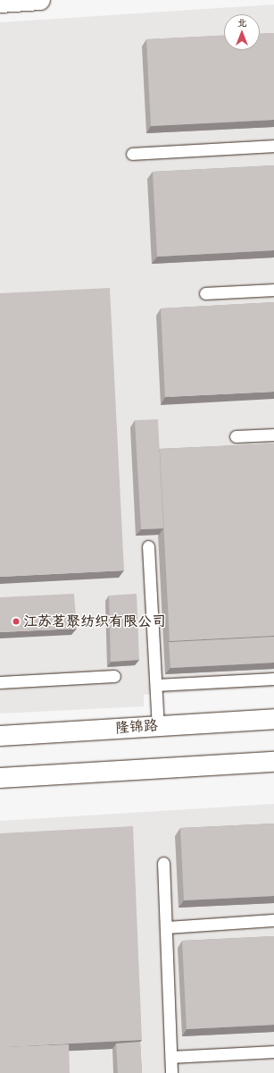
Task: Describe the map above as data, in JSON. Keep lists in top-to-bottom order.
{
  "streets": {
    "main road": ["隆锦路"]
  },
  "places": ["江苏茗聚纺织有限公司"],
  "north": "top"
}
